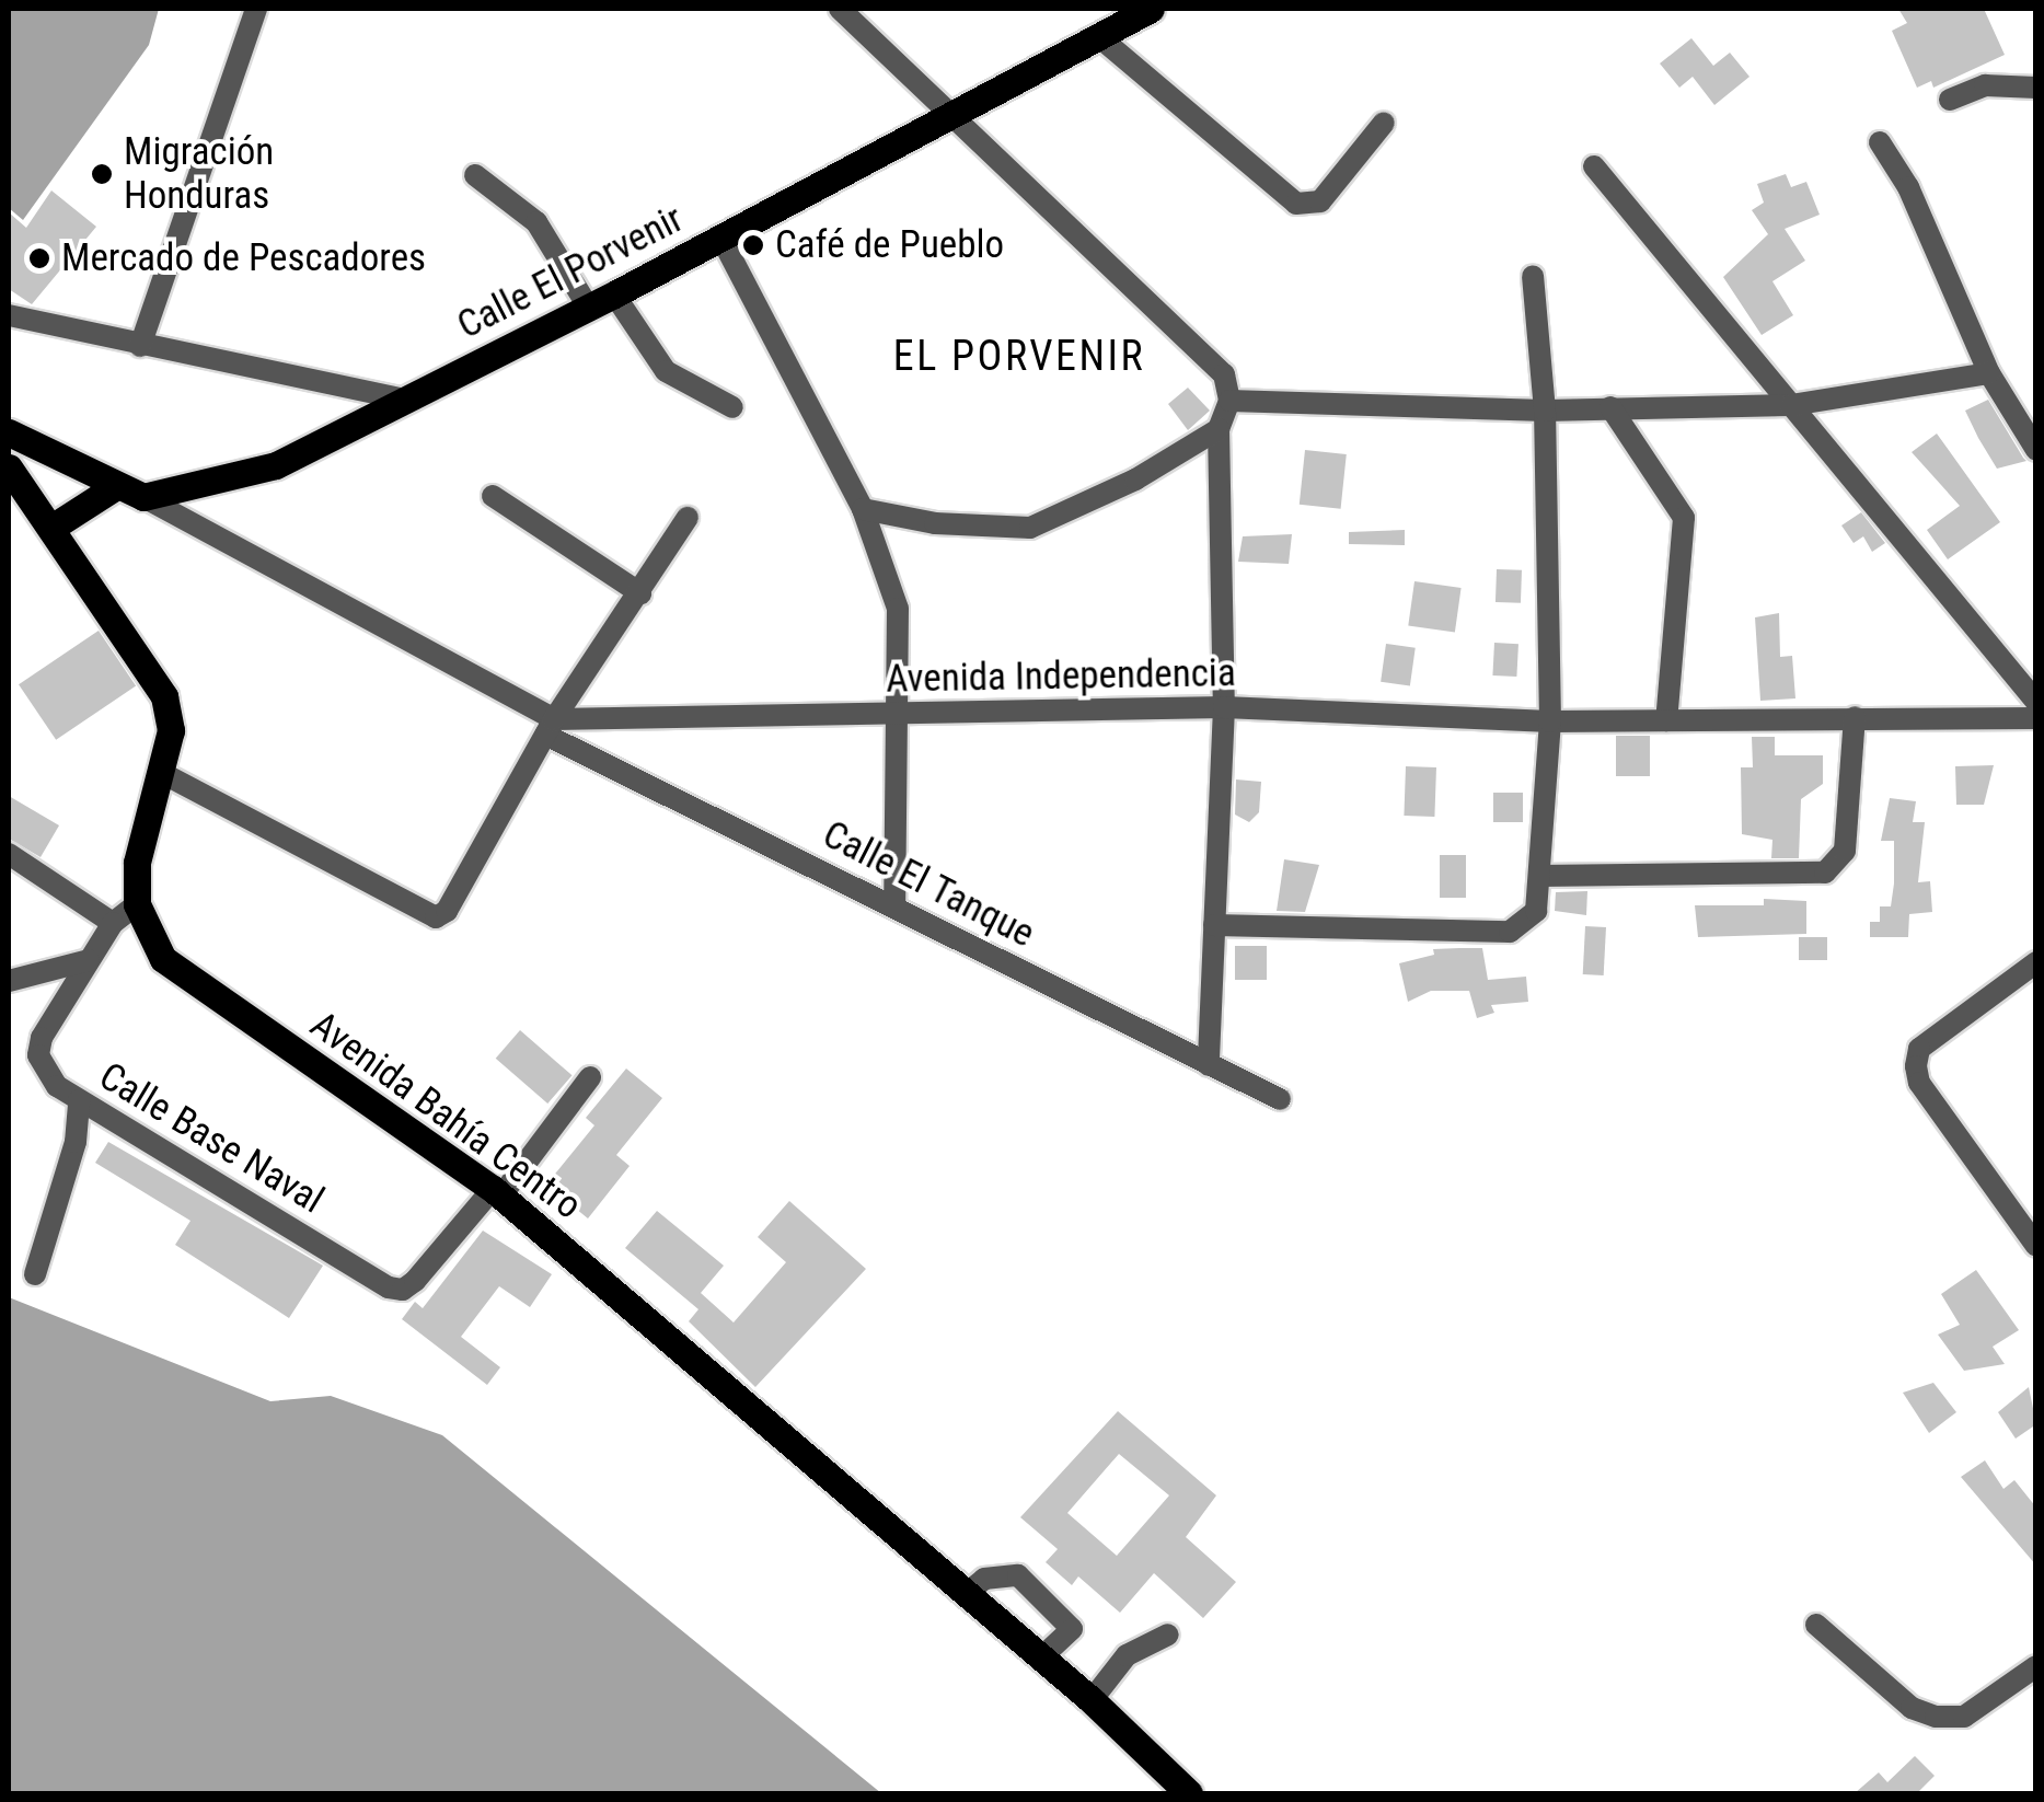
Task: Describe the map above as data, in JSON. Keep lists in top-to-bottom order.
{
  "streets": {
    "main road": ["Calle El Porvenir", "Avenida Bahía Centro"],
    "street": ["Avenida Independencia", "Calle El Tanque", "Calle Base Naval"]
  },
  "crossings": [
    ["Calle El Porvenir", "Avenida Independencia"],
    ["Avenida Independencia", "Calle El Tanque"],
    ["Avenida Bahía Centro", "Calle Base Naval"]
  ],
  "districts": ["EL PORVENIR"],
  "places": ["Migración Honduras", "Café de Pueblo", "Mercado de Pescadores"]
}
